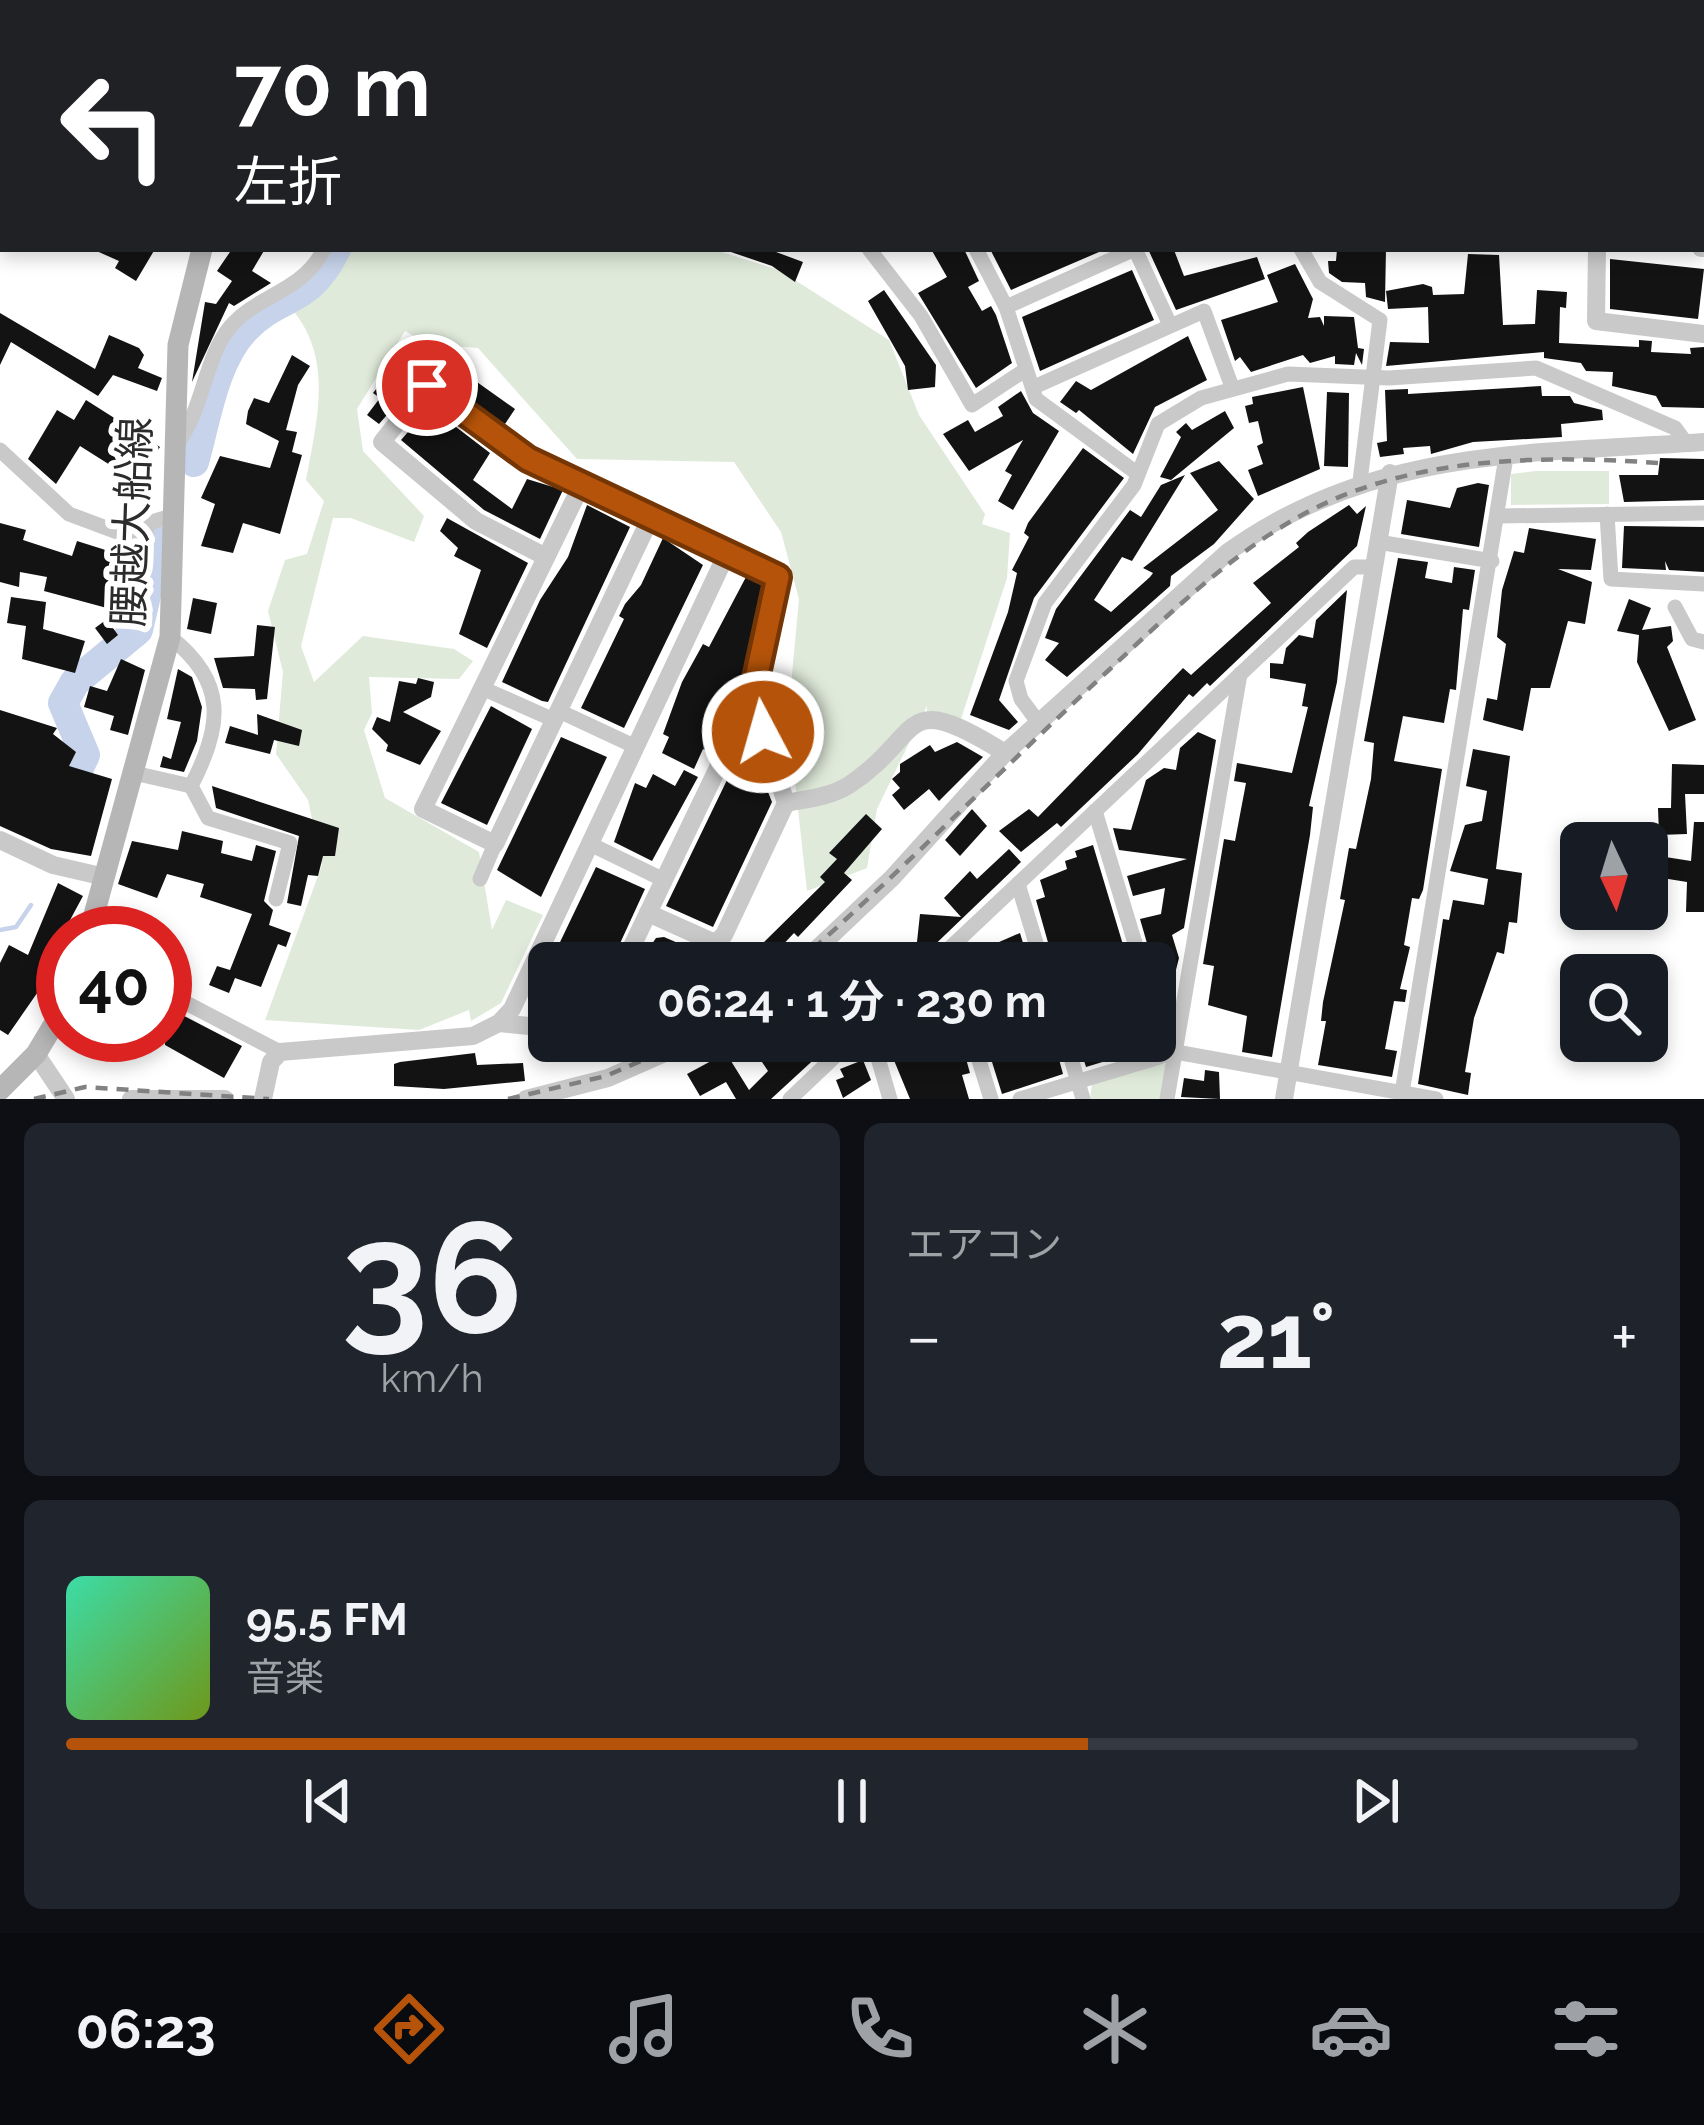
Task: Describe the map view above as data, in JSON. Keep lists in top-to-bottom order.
{
  "streets": {
    "main road": ["腰越大船線"]
  },
  "north": "bottom",
  "page": {
    "turn": ["70 m", "左折"],
    "limit": "40",
    "trip": "06:24 · 1 分 · 230 m",
    "tile": [
      ["36", "km/h"],
      "エアコン"
    ],
    "heat": ["−", "21°", "+"],
    "song": ["95.5 FM", "音楽"],
    "tabs": "06:23"
  }
}
